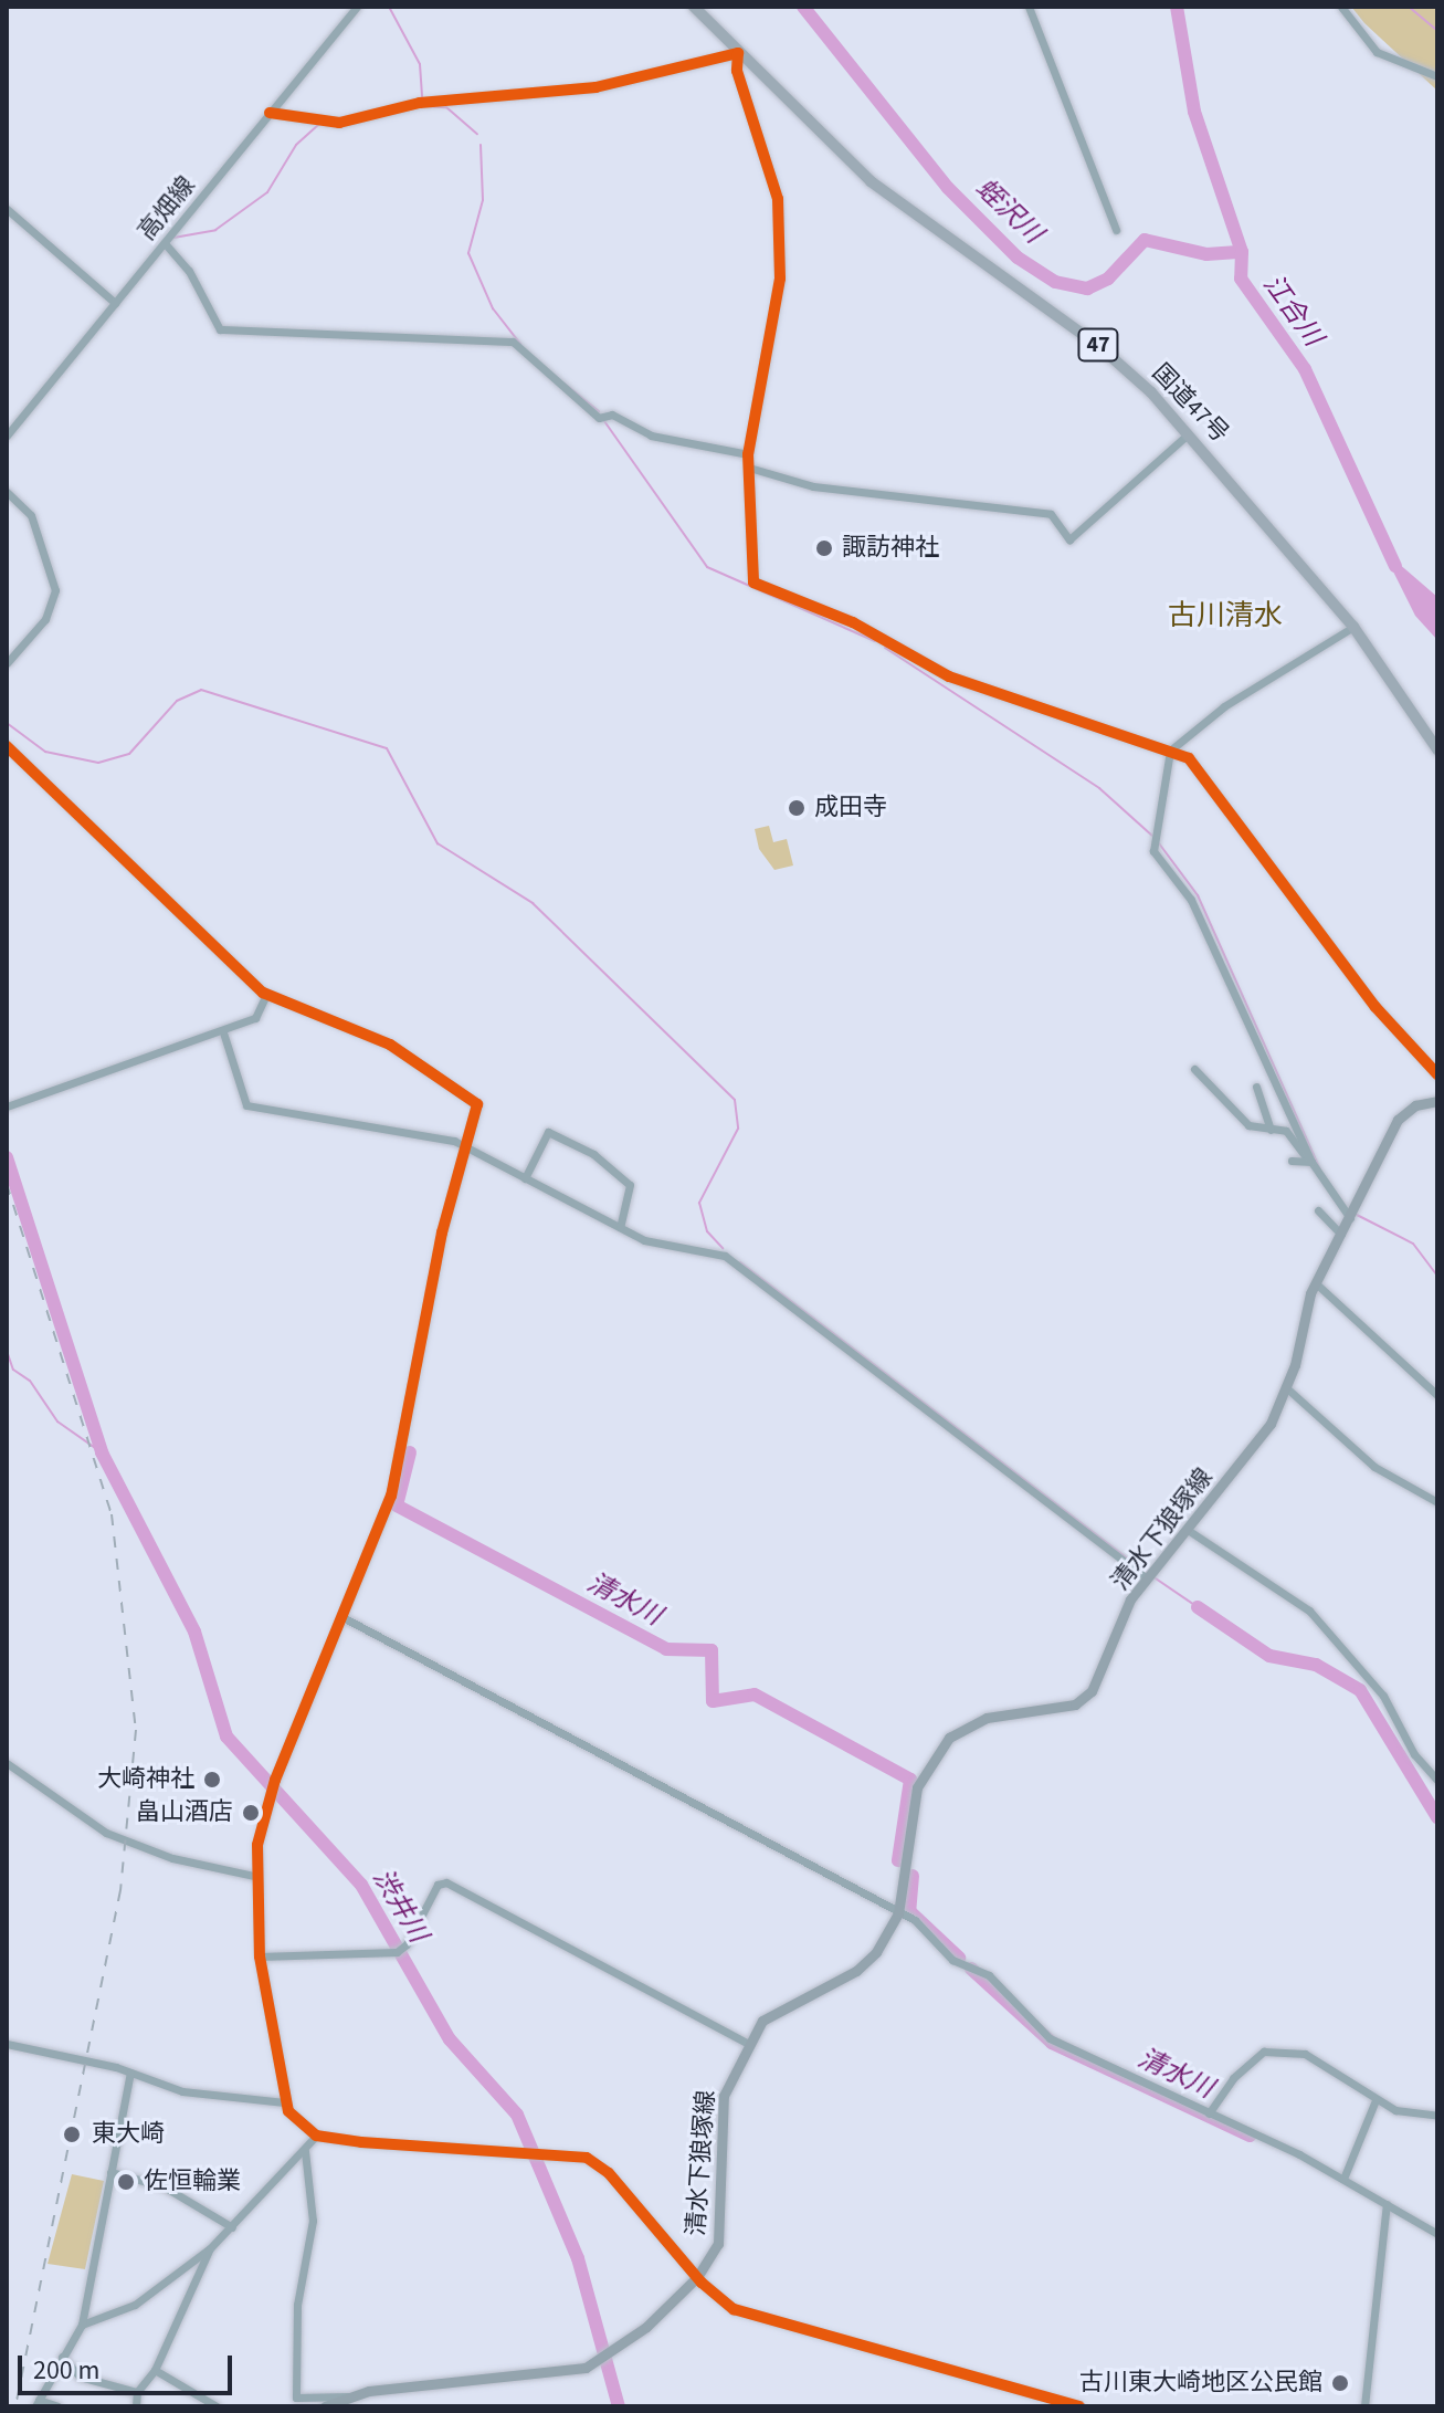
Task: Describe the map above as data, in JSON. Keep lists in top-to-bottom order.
{
  "streets": {
    "highway": ["47", "国道47号"],
    "main road": ["清水下狼塚線"],
    "street": ["高畑線"]
  },
  "districts": ["古川清水"],
  "water": [
    "蛭沢川",
    "江合川",
    "清水川",
    "渋井川"
  ],
  "places": [
    "諏訪神社",
    "成田寺",
    "大崎神社",
    "畠山酒店",
    "東大崎",
    "佐恒輪業",
    "古川東大崎地区公民館"
  ],
  "scale_bar": "200 m"
}
